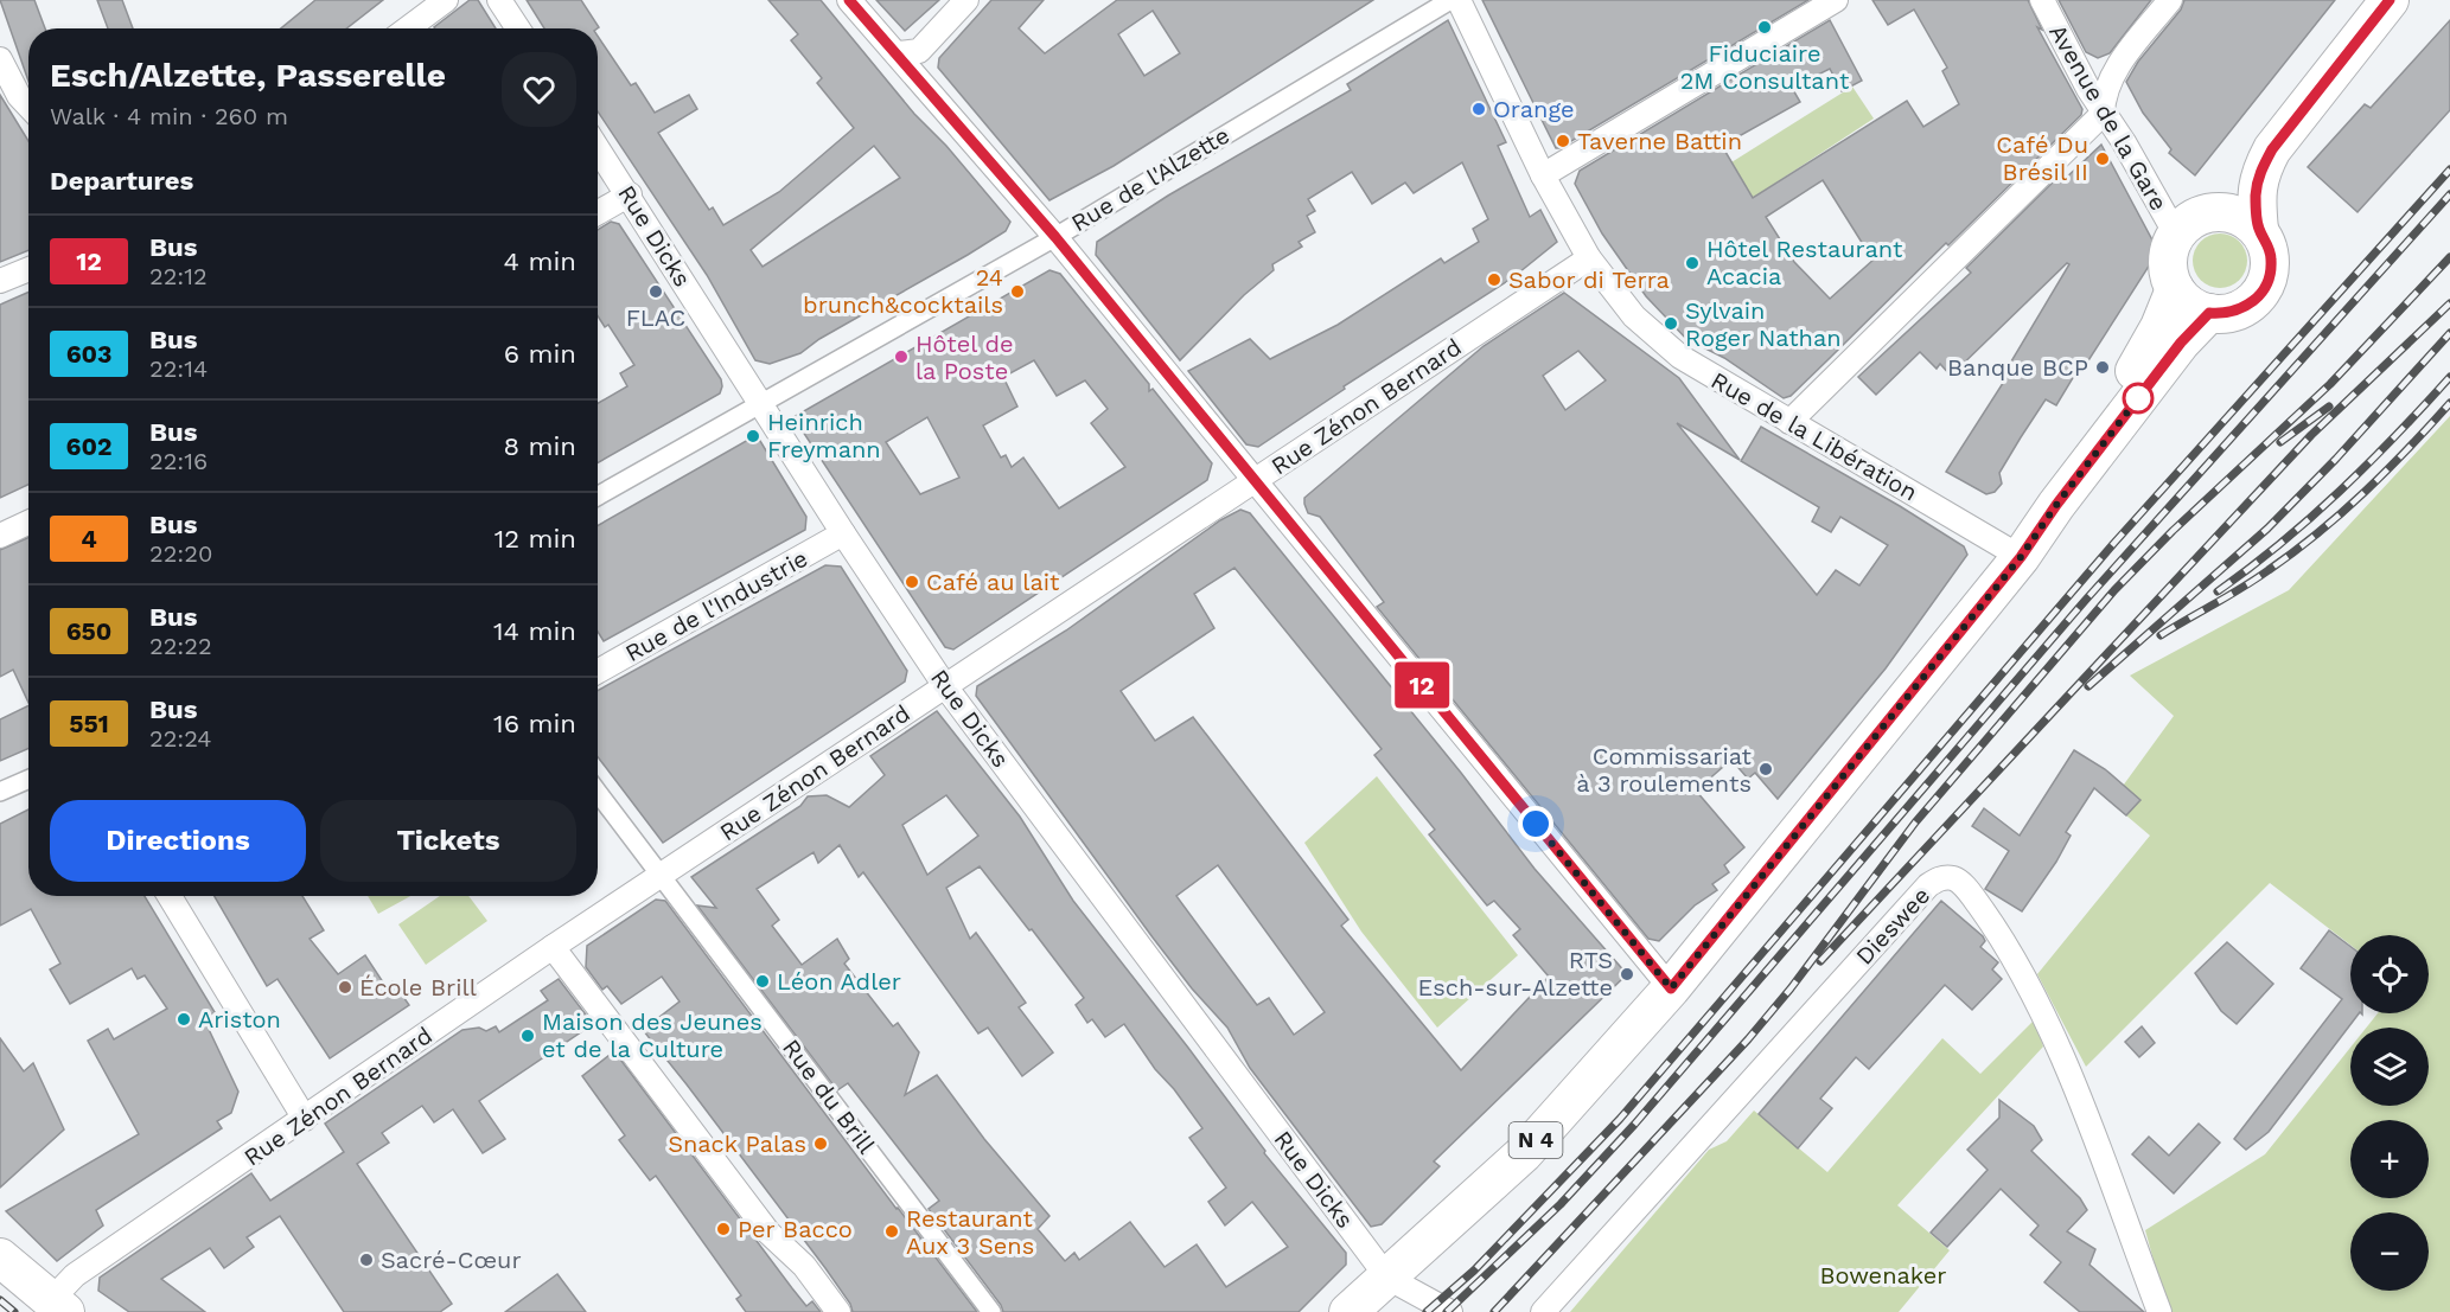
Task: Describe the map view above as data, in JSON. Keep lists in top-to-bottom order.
{
  "streets": {
    "main road": ["N 4"],
    "street": [
      "Avenue de la Gare",
      "Rue de l'Alzette",
      "Rue Dicks",
      "Rue Zénon Bernard",
      "Rue de la Libération",
      "Rue de l'Industrie",
      "Dieswee",
      "Rue du Brill"
    ]
  },
  "crossings": [
    ["Avenue de la Gare", "N 4"],
    ["Rue de l'Alzette", "Rue Dicks"],
    ["Rue Dicks", "Rue Zénon Bernard"],
    ["Rue Dicks", "Rue de l'Industrie"],
    ["Rue Dicks", "N 4"],
    ["Rue Zénon Bernard", "Rue de la Libération"],
    ["Rue Zénon Bernard", "Rue du Brill"],
    ["Rue de la Libération", "N 4"]
  ],
  "parks": ["Bowenaker"],
  "places": [
    "Fiduciaire 2M Consultant",
    "Orange",
    "Taverne Battin",
    "Café Du Brésil II",
    "Hôtel Restaurant Acacia",
    "Sabor di Terra",
    "FLAC",
    "24 brunch&cocktails",
    "Sylvain Roger Nathan",
    "Hôtel de la Poste",
    "Banque BCP",
    "Heinrich Freymann",
    "Café au lait",
    "Commissariat à 3 roulements",
    "RTS Esch-sur-Alzette",
    "Léon Adler",
    "École Brill",
    "Ariston",
    "Maison des Jeunes et de la Culture",
    "Snack Palas",
    "Per Bacco",
    "Restaurant Aux 3 Sens",
    "Sacré-Cœur"
  ],
  "lines": ["bus line 12"],
  "page": {
    "on_map": "12",
    "heading": [
      ["Esch/Alzette, Passerelle", "Walk · 4 min · 260 m"],
      "Departures"
    ],
    "list": [
      {
        "mark": "12",
        "name": "Bus",
        "note": "22:12",
        "value": "4 min"
      },
      {
        "mark": "603",
        "name": "Bus",
        "note": "22:14",
        "value": "6 min"
      },
      {
        "mark": "602",
        "name": "Bus",
        "note": "22:16",
        "value": "8 min"
      },
      {
        "mark": "4",
        "name": "Bus",
        "note": "22:20",
        "value": "12 min"
      },
      {
        "mark": "650",
        "name": "Bus",
        "note": "22:22",
        "value": "14 min"
      },
      {
        "mark": "551",
        "name": "Bus",
        "note": "22:24",
        "value": "16 min"
      }
    ],
    "buttons": ["Directions", "Tickets"],
    "map_buttons": ["+", "−"]
  }
}
